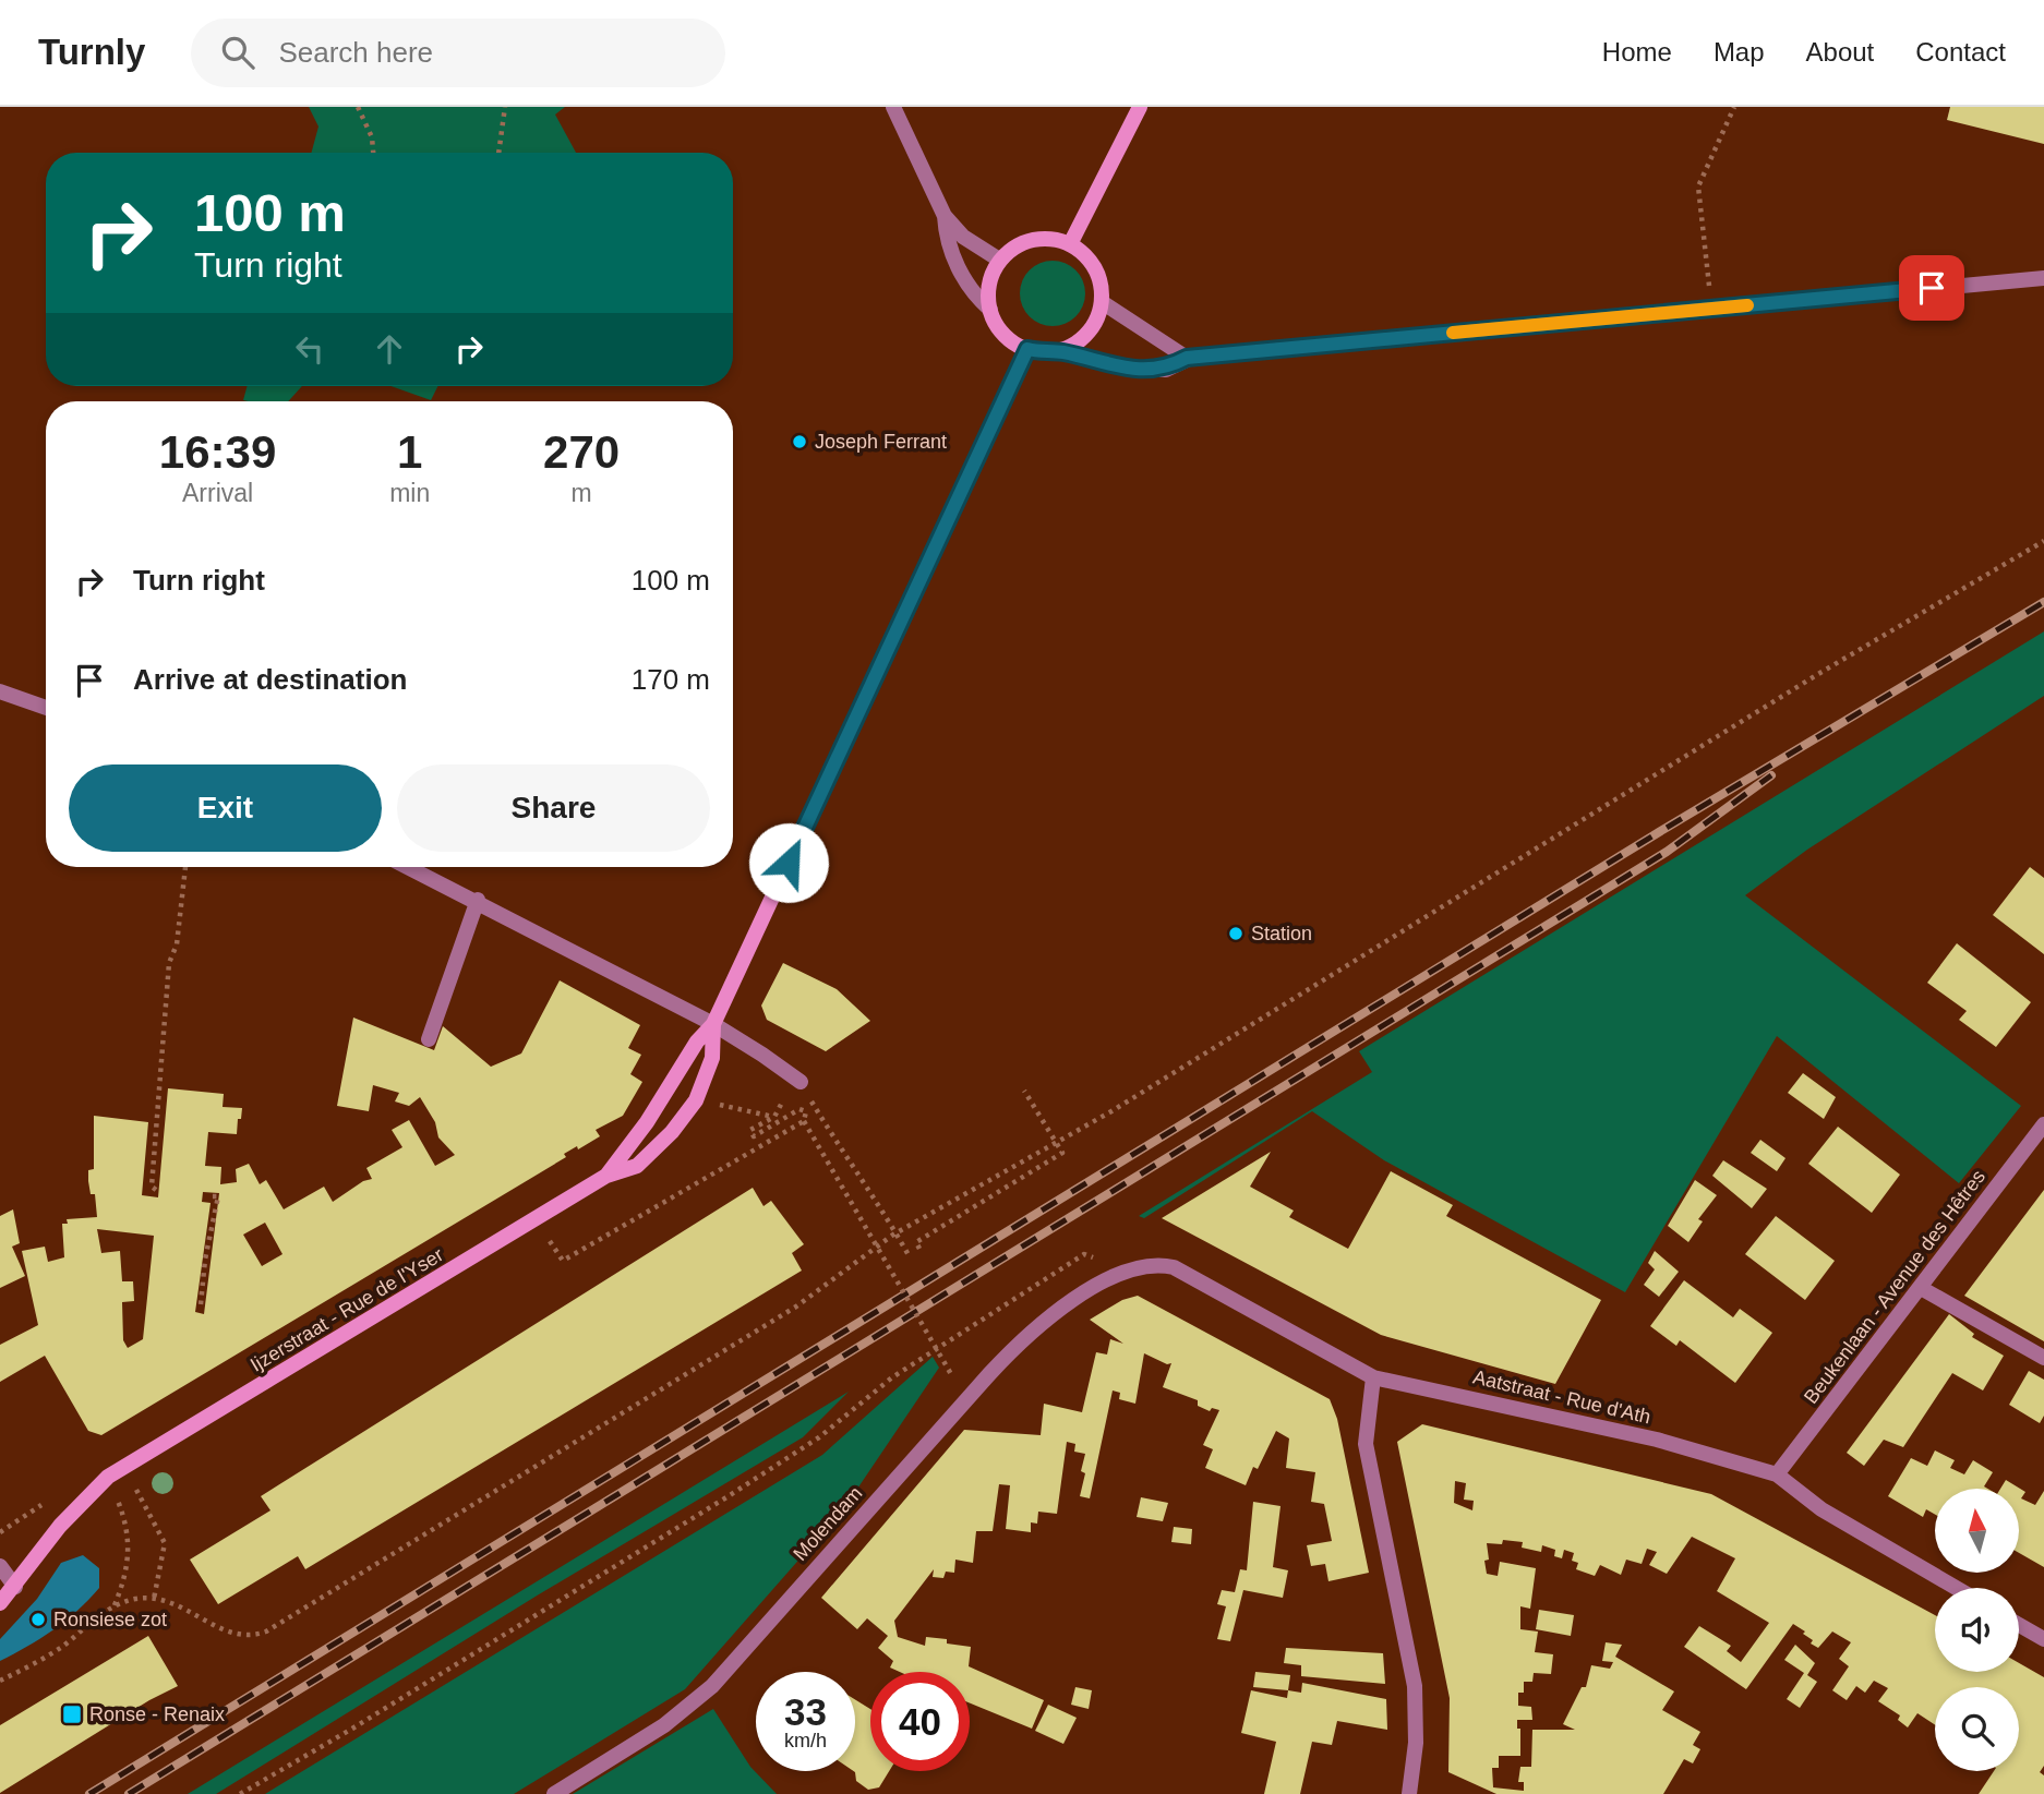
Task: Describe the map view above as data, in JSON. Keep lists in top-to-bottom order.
{
  "streets": {
    "street": [
      "Beukenlaan - Avenue des Hêtres",
      "Ijzerstraat - Rue de l'Yser",
      "Aatstraat - Rue d'Ath",
      "Molendam"
    ]
  },
  "crossings": [
    ["Beukenlaan - Avenue des Hêtres", "Aatstraat - Rue d'Ath"],
    ["Aatstraat - Rue d'Ath", "Molendam"]
  ],
  "places": {
    "other": ["Joseph Ferrant", "Station", "Ronsiese zot"],
    "transit": ["Ronse - Renaix"]
  },
  "north": "top",
  "page": {
    "header": "Turnly",
    "search": "Search here",
    "nav": [
      "Home",
      "Map",
      "About",
      "Contact"
    ],
    "turn": ["100 m", "Turn right"],
    "eta": [
      "16:39",
      "Arrival",
      "1",
      "min",
      "270",
      "m"
    ],
    "list": [
      {
        "name": "Turn right",
        "value": "100 m"
      },
      {
        "name": "Arrive at destination",
        "value": "170 m"
      }
    ],
    "buttons": ["Exit", "Share"],
    "speed": "33 km/h",
    "limit": "40"
  }
}
